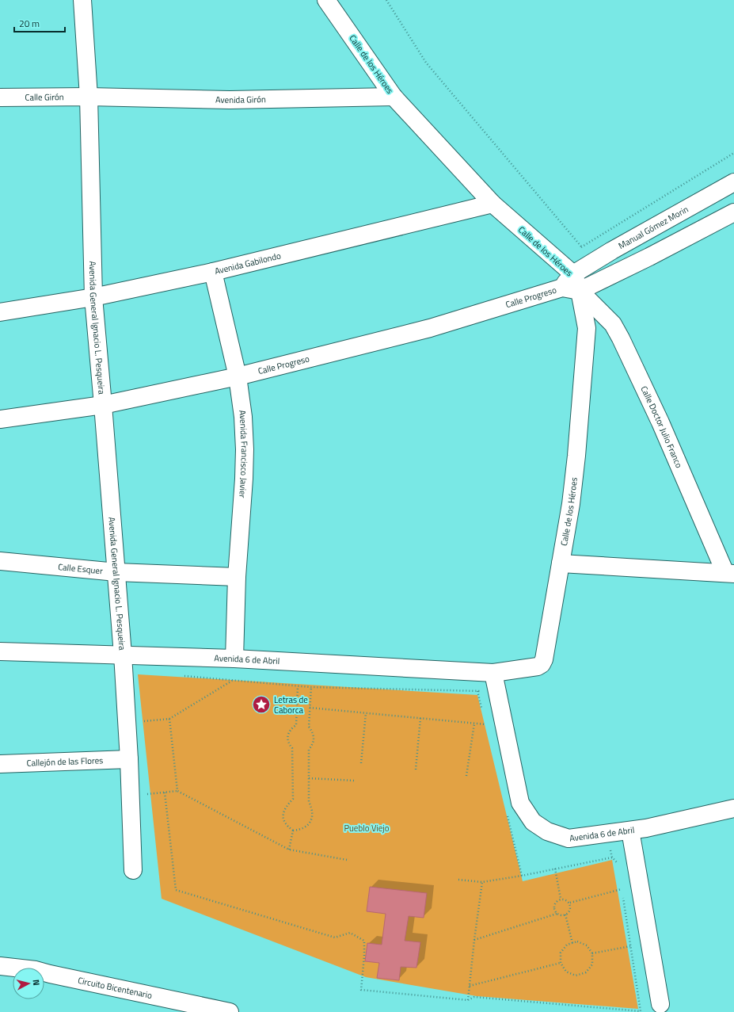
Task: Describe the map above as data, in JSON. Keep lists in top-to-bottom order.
{
  "streets": {
    "street": [
      "Calle de los Héroes",
      "Calle Girón",
      "Avenida Girón",
      "Manual Gómez Morin",
      "Avenida Gabilondo",
      "Calle Progreso",
      "Avenida General Ignacio L. Pesqueira",
      "Calle Doctor Julio Franco",
      "Avenida Francisco Javier",
      "Calle Esquer",
      "Avenida 6 de Abril",
      "Callejón de las Flores",
      "Circuito Bicentenario"
    ]
  },
  "crossings": [
    ["Calle de los Héroes", "Avenida Girón"],
    ["Calle de los Héroes", "Manual Gómez Morin"],
    ["Calle de los Héroes", "Avenida Gabilondo"],
    ["Calle de los Héroes", "Calle Progreso"],
    ["Calle de los Héroes", "Calle Doctor Julio Franco"],
    ["Calle de los Héroes", "Avenida 6 de Abril"],
    ["Calle Girón", "Avenida Girón"],
    ["Calle Girón", "Avenida General Ignacio L. Pesqueira"],
    ["Avenida Girón", "Avenida General Ignacio L. Pesqueira"],
    ["Manual Gómez Morin", "Calle Progreso"],
    ["Avenida Gabilondo", "Avenida General Ignacio L. Pesqueira"],
    ["Avenida Gabilondo", "Avenida Francisco Javier"],
    ["Calle Progreso", "Avenida General Ignacio L. Pesqueira"],
    ["Calle Progreso", "Calle Doctor Julio Franco"],
    ["Calle Progreso", "Avenida Francisco Javier"],
    ["Avenida General Ignacio L. Pesqueira", "Calle Esquer"],
    ["Avenida General Ignacio L. Pesqueira", "Avenida 6 de Abril"],
    ["Avenida General Ignacio L. Pesqueira", "Callejón de las Flores"],
    ["Avenida Francisco Javier", "Calle Esquer"],
    ["Avenida Francisco Javier", "Avenida 6 de Abril"]
  ],
  "parks": ["Pueblo Viejo"],
  "places": {
    "place": ["Letras de Caborca"]
  },
  "scale_bar": "20 m",
  "north": "right"
}
